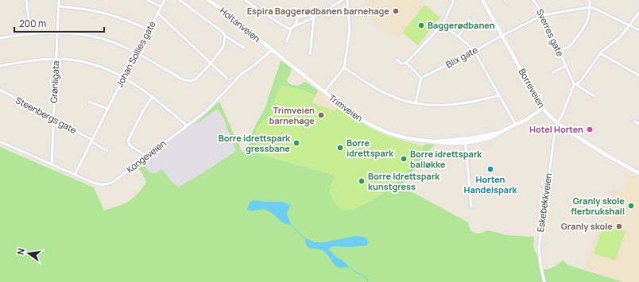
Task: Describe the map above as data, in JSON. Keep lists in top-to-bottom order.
{
  "streets": {
    "main road": ["Holtanveien", "Borreveien", "Trimveien"],
    "street": [
      "Sverres gate",
      "Johan Sollies gate",
      "Blix gate",
      "Grønligata",
      "Steenbergs gate",
      "Kongeveien",
      "Eskebekkveien"
    ]
  },
  "crossings": [
    ["Holtanveien", "Trimveien"],
    ["Holtanveien", "Kongeveien"],
    ["Sverres gate", "Blix gate"],
    ["Sverres gate", "Eskebekkveien"],
    ["Johan Sollies gate", "Steenbergs gate"],
    ["Johan Sollies gate", "Kongeveien"],
    ["Blix gate", "Borreveien"],
    ["Grønligata", "Steenbergs gate"],
    ["Grønligata", "Kongeveien"],
    ["Borreveien", "Trimveien"],
    ["Borreveien", "Eskebekkveien"],
    ["Trimveien", "Kongeveien"]
  ],
  "places": [
    "Espira Baggerødbanen barnehage",
    "Baggerødbanen",
    "Trimveien barnehage",
    "Hotel Horten",
    "Borre idrettspark gressbane",
    "Borre idrettspark",
    "Borre idrettspark balløkke",
    "Horten Handelspark",
    "Borre Idrettspark kunstgress",
    "Granly skole flerbrukshall",
    "Granly skole"
  ],
  "scale_bar": "200 m",
  "north": "left"
}
